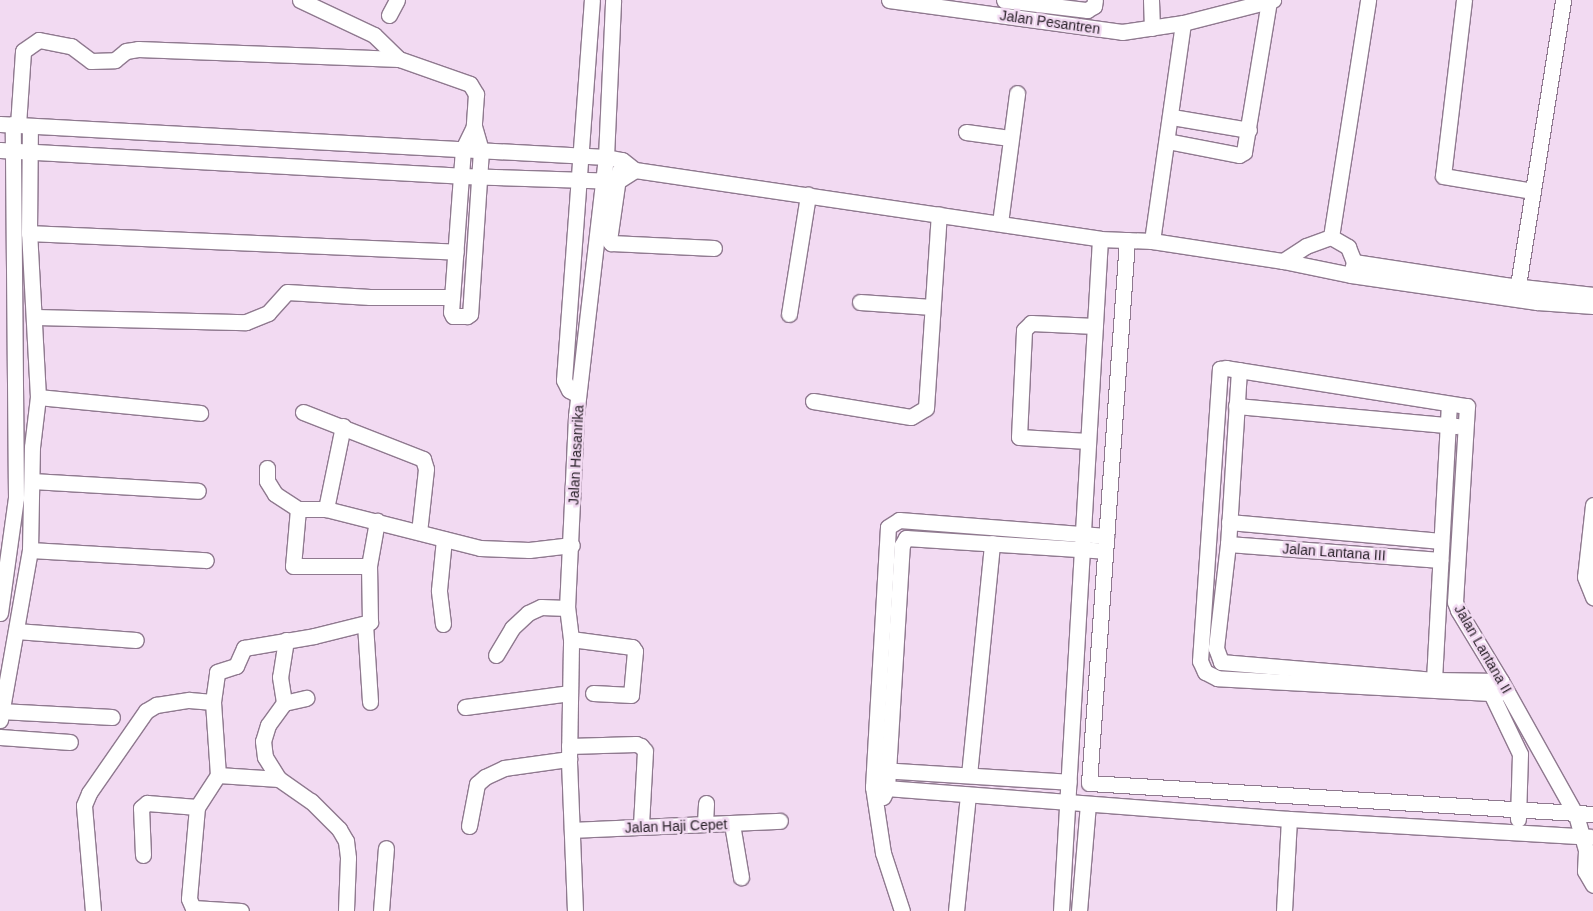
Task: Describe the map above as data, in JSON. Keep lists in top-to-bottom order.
{
  "streets": {
    "street": [
      "Jalan Pesantren",
      "Jalan Hasanrika",
      "Jalan Lantana III",
      "Jalan Lantana II",
      "Jalan Haji Cepet"
    ]
  },
  "crossings": [
    ["Jalan Hasanrika", "Jalan Haji Cepet"],
    ["Jalan Lantana III", "Jalan Lantana II"]
  ]
}
